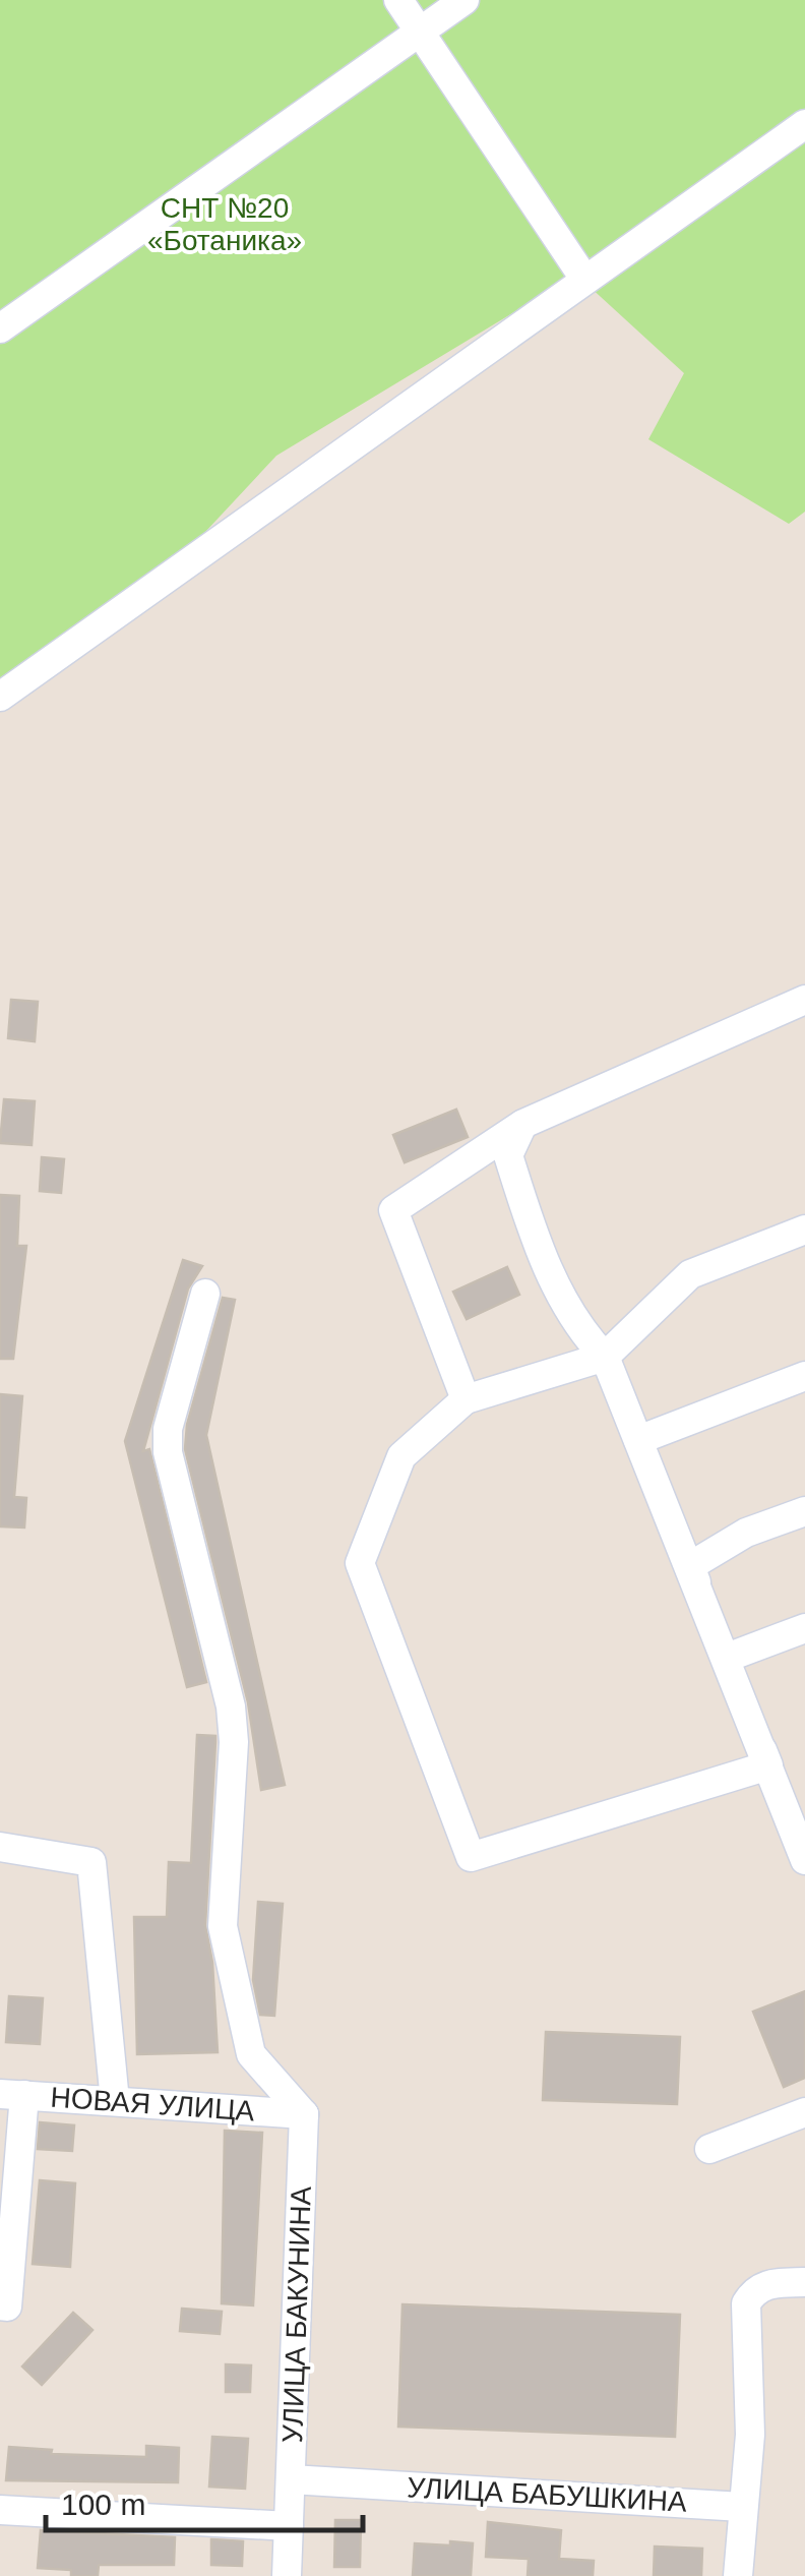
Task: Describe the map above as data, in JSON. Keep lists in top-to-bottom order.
{
  "streets": {
    "street": ["НОВАЯ УЛИЦА", "УЛИЦА БАКУНИНА", "УЛИЦА БАБУШКИНА"]
  },
  "crossings": [
    ["НОВАЯ УЛИЦА", "УЛИЦА БАКУНИНА"],
    ["УЛИЦА БАКУНИНА", "УЛИЦА БАБУШКИНА"]
  ],
  "parks": ["СНТ №20 «Ботаника»"],
  "scale_bar": "100 m"
}
